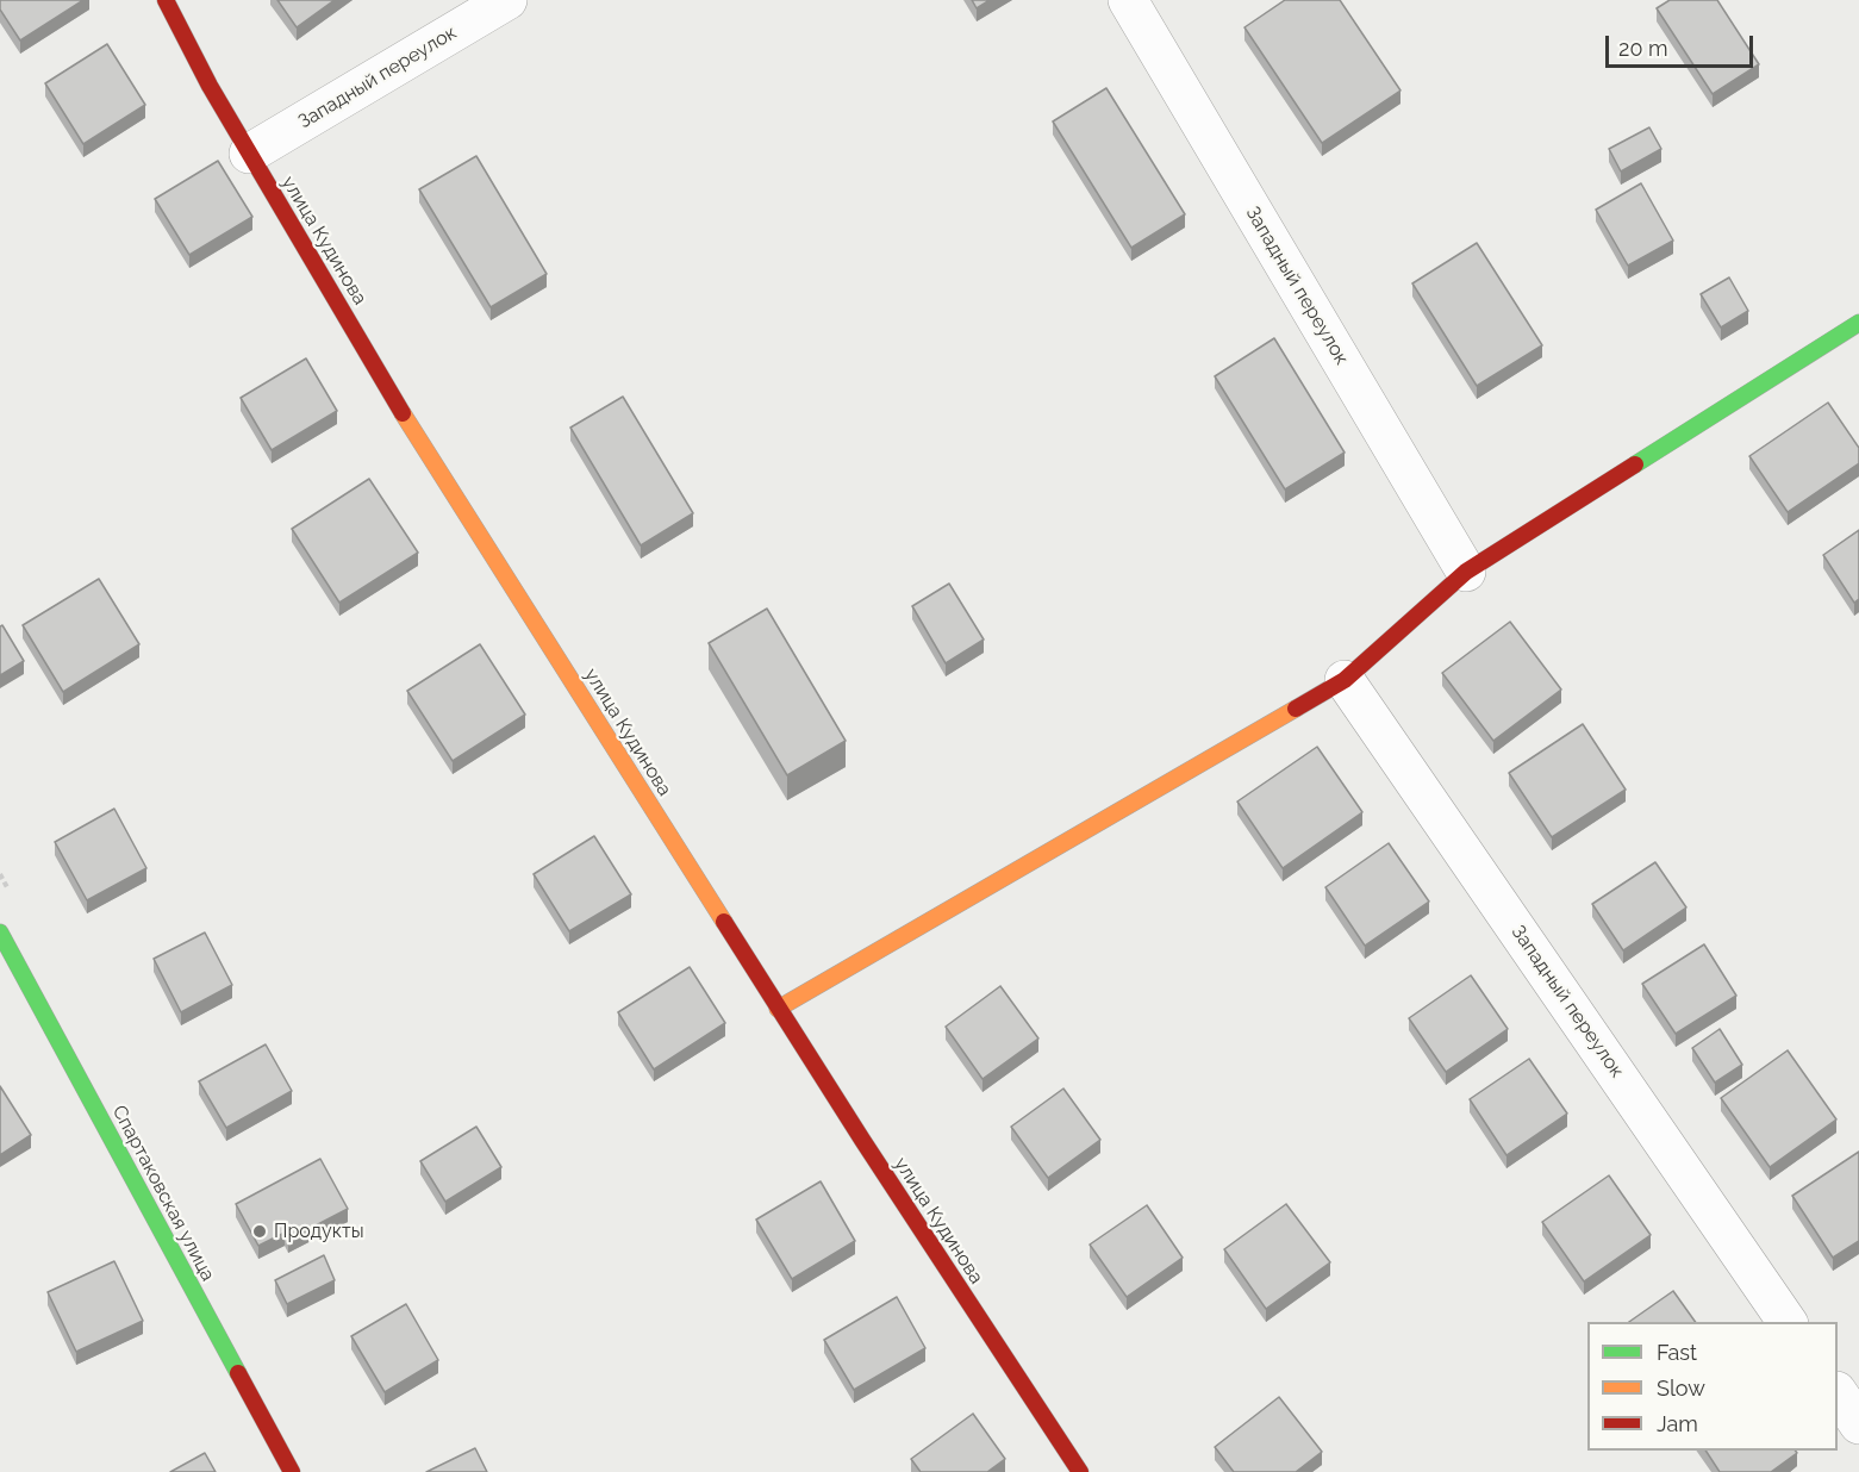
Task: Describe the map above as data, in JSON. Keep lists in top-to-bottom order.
{
  "streets": {
    "street": ["Западный переулок", "улица Кудинова", "Спартаковская улица"]
  },
  "crossings": [
    ["Западный переулок", "улица Кудинова"]
  ],
  "places": ["Продукты"],
  "legend": ["Fast", "Slow", "Jam"],
  "scale_bar": "20 m"
}
